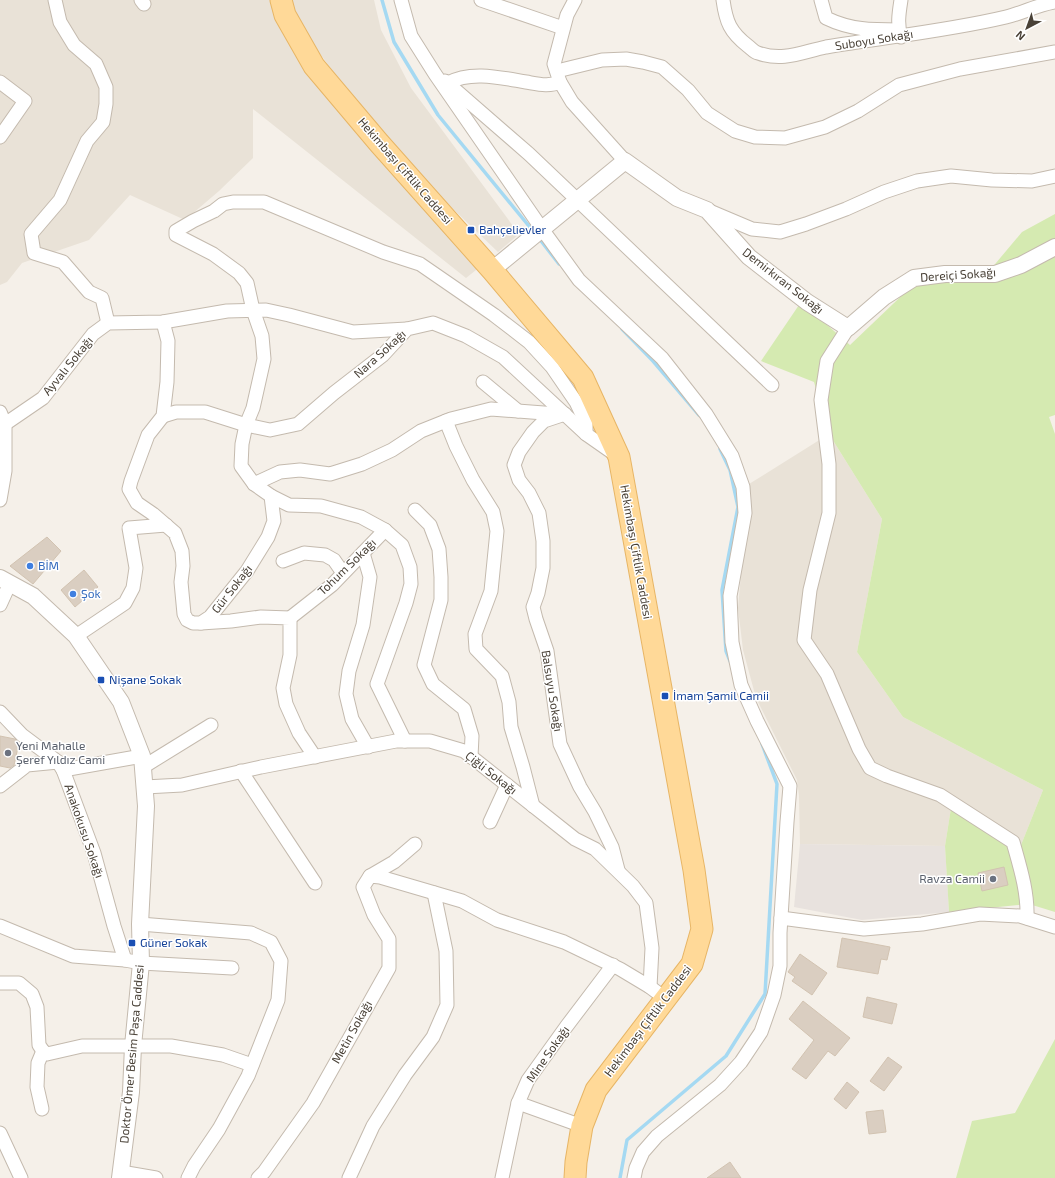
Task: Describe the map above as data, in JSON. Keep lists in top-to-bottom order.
{
  "streets": {
    "main road": ["Hekimbaşı Çiftlik Caddesi"],
    "street": [
      "Suboyu Sokağı",
      "Dereiçi Sokağı",
      "Demirkıran Sokağı",
      "Nara Sokağı",
      "Ayvalı Sokağı",
      "Tohum Sokağı",
      "Gür Sokağı",
      "Balsuyu Sokağı",
      "Çiğli Sokağı",
      "Anakokusu Sokağı",
      "Metin Sokağı",
      "Doktor Ömer Besim Paşa Caddesi",
      "Mine Sokağı"
    ]
  },
  "crossings": [
    ["Hekimbaşı Çiftlik Caddesi", "Nara Sokağı"],
    ["Hekimbaşı Çiftlik Caddesi", "Çiğli Sokağı"],
    ["Dereiçi Sokağı", "Demirkıran Sokağı"],
    ["Nara Sokağı", "Gür Sokağı"],
    ["Nara Sokağı", "Balsuyu Sokağı"],
    ["Balsuyu Sokağı", "Çiğli Sokağı"],
    ["Çiğli Sokağı", "Doktor Ömer Besim Paşa Caddesi"]
  ],
  "places": {
    "transit": [
      "Bahçelievler",
      "Nişane Sokak",
      "İmam Şamil Camii",
      "Güner Sokak"
    ],
    "other": [
      "BİM",
      "Şok",
      "Yeni Mahalle Şeref Yıldız Cami",
      "Ravza Camii"
    ]
  },
  "north": "bottom left"
}
